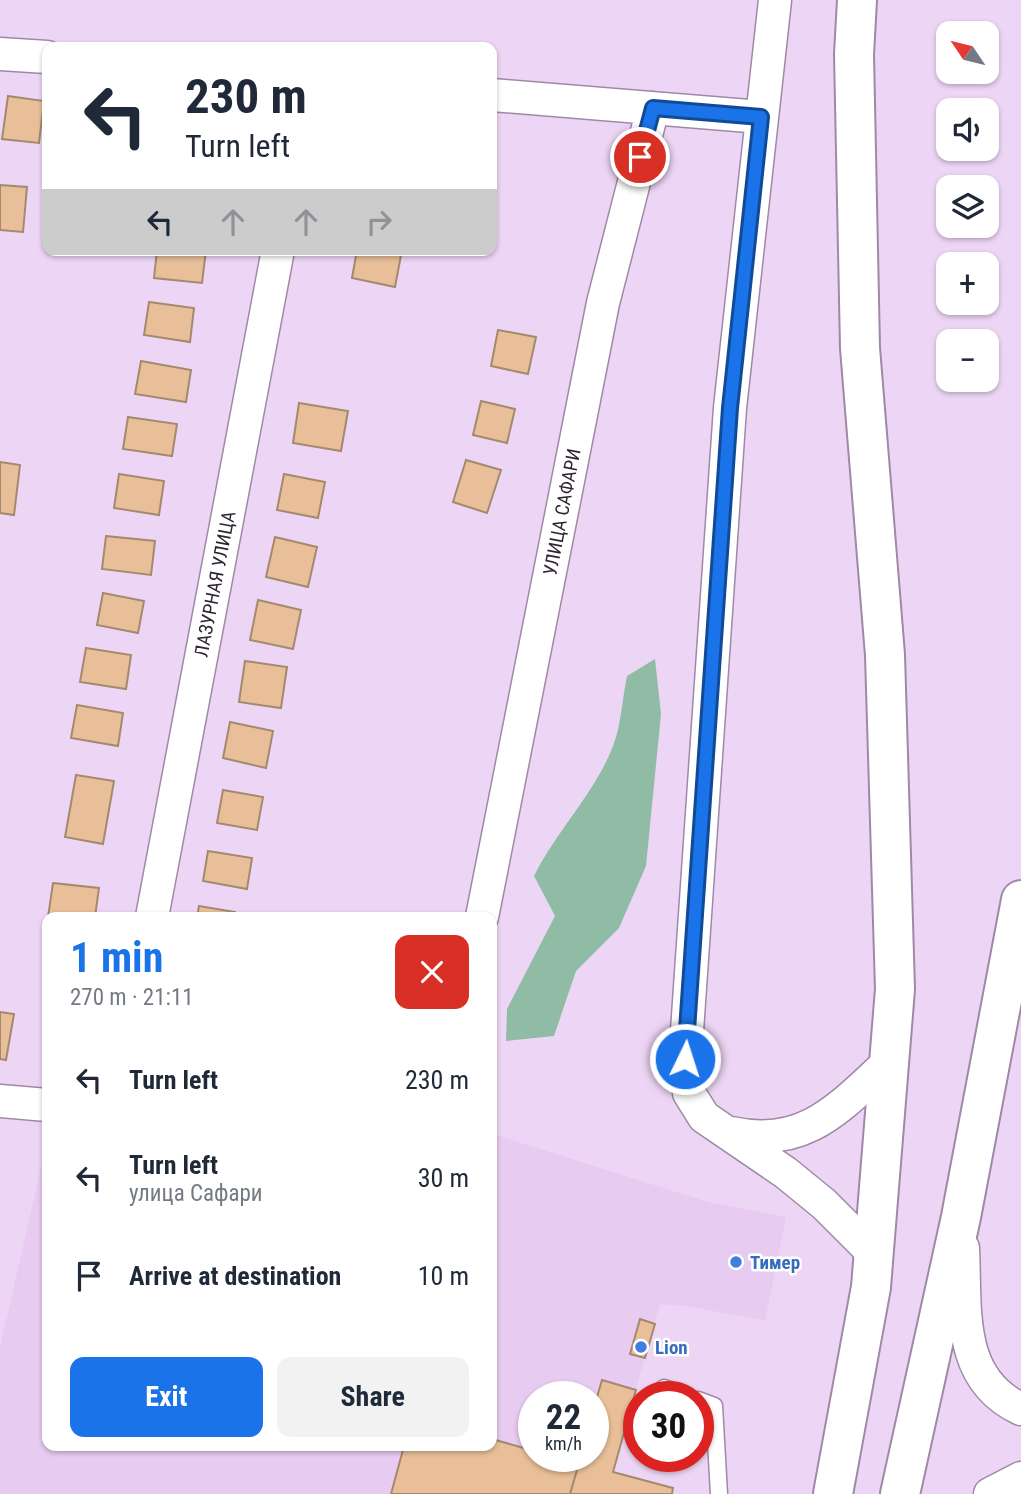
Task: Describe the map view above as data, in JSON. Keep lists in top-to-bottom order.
{
  "streets": {
    "street": ["УЛИЦА САФАРИ", "ЛАЗУРНАЯ УЛИЦА"]
  },
  "places": ["Тимер", "Lion"],
  "north": "top left",
  "page": {
    "map_buttons": ["+", "−"],
    "turn": ["230 m", "Turn left"],
    "heading": ["1 min", "270 m · 21:11"],
    "list": [
      {
        "name": "Turn left",
        "value": "230 m"
      },
      {
        "name": "Turn left",
        "note": "улица Сафари",
        "value": "30 m"
      },
      {
        "name": "Arrive at destination",
        "value": "10 m"
      }
    ],
    "buttons": ["Exit", "Share"],
    "speed": "22 km/h",
    "limit": "30"
  }
}
